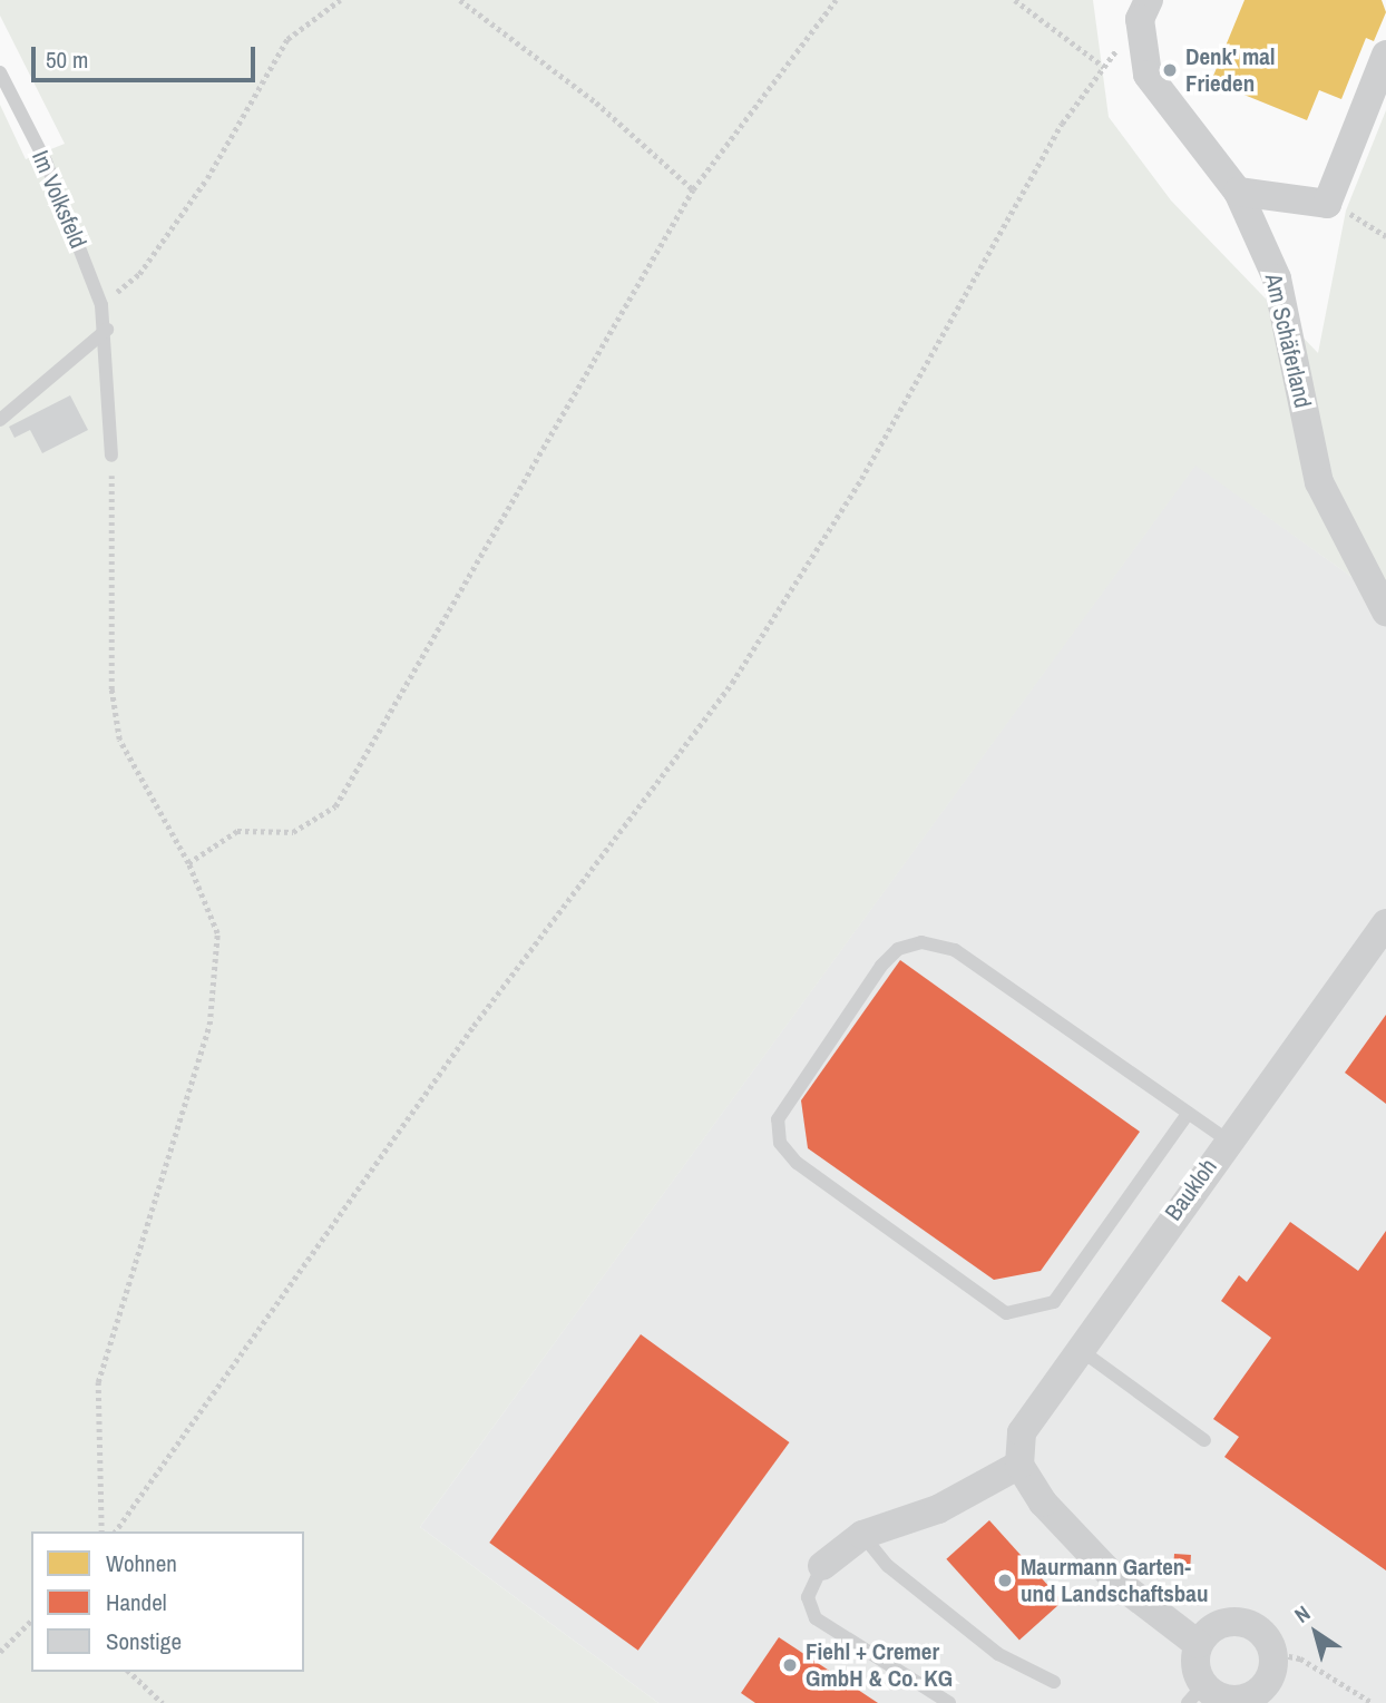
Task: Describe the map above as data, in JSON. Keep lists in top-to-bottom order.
{
  "streets": {
    "street": ["Am Schäferland", "Baukloh"],
    "lane": ["Im Volksfeld"]
  },
  "places": ["Denk' mal Frieden", "Maurmann Garten- und Landschaftsbau", "Fiehl + Cremer GmbH & Co. KG"],
  "legend": ["Wohnen", "Handel", "Sonstige"],
  "scale_bar": "50 m",
  "north": "top left"
}
